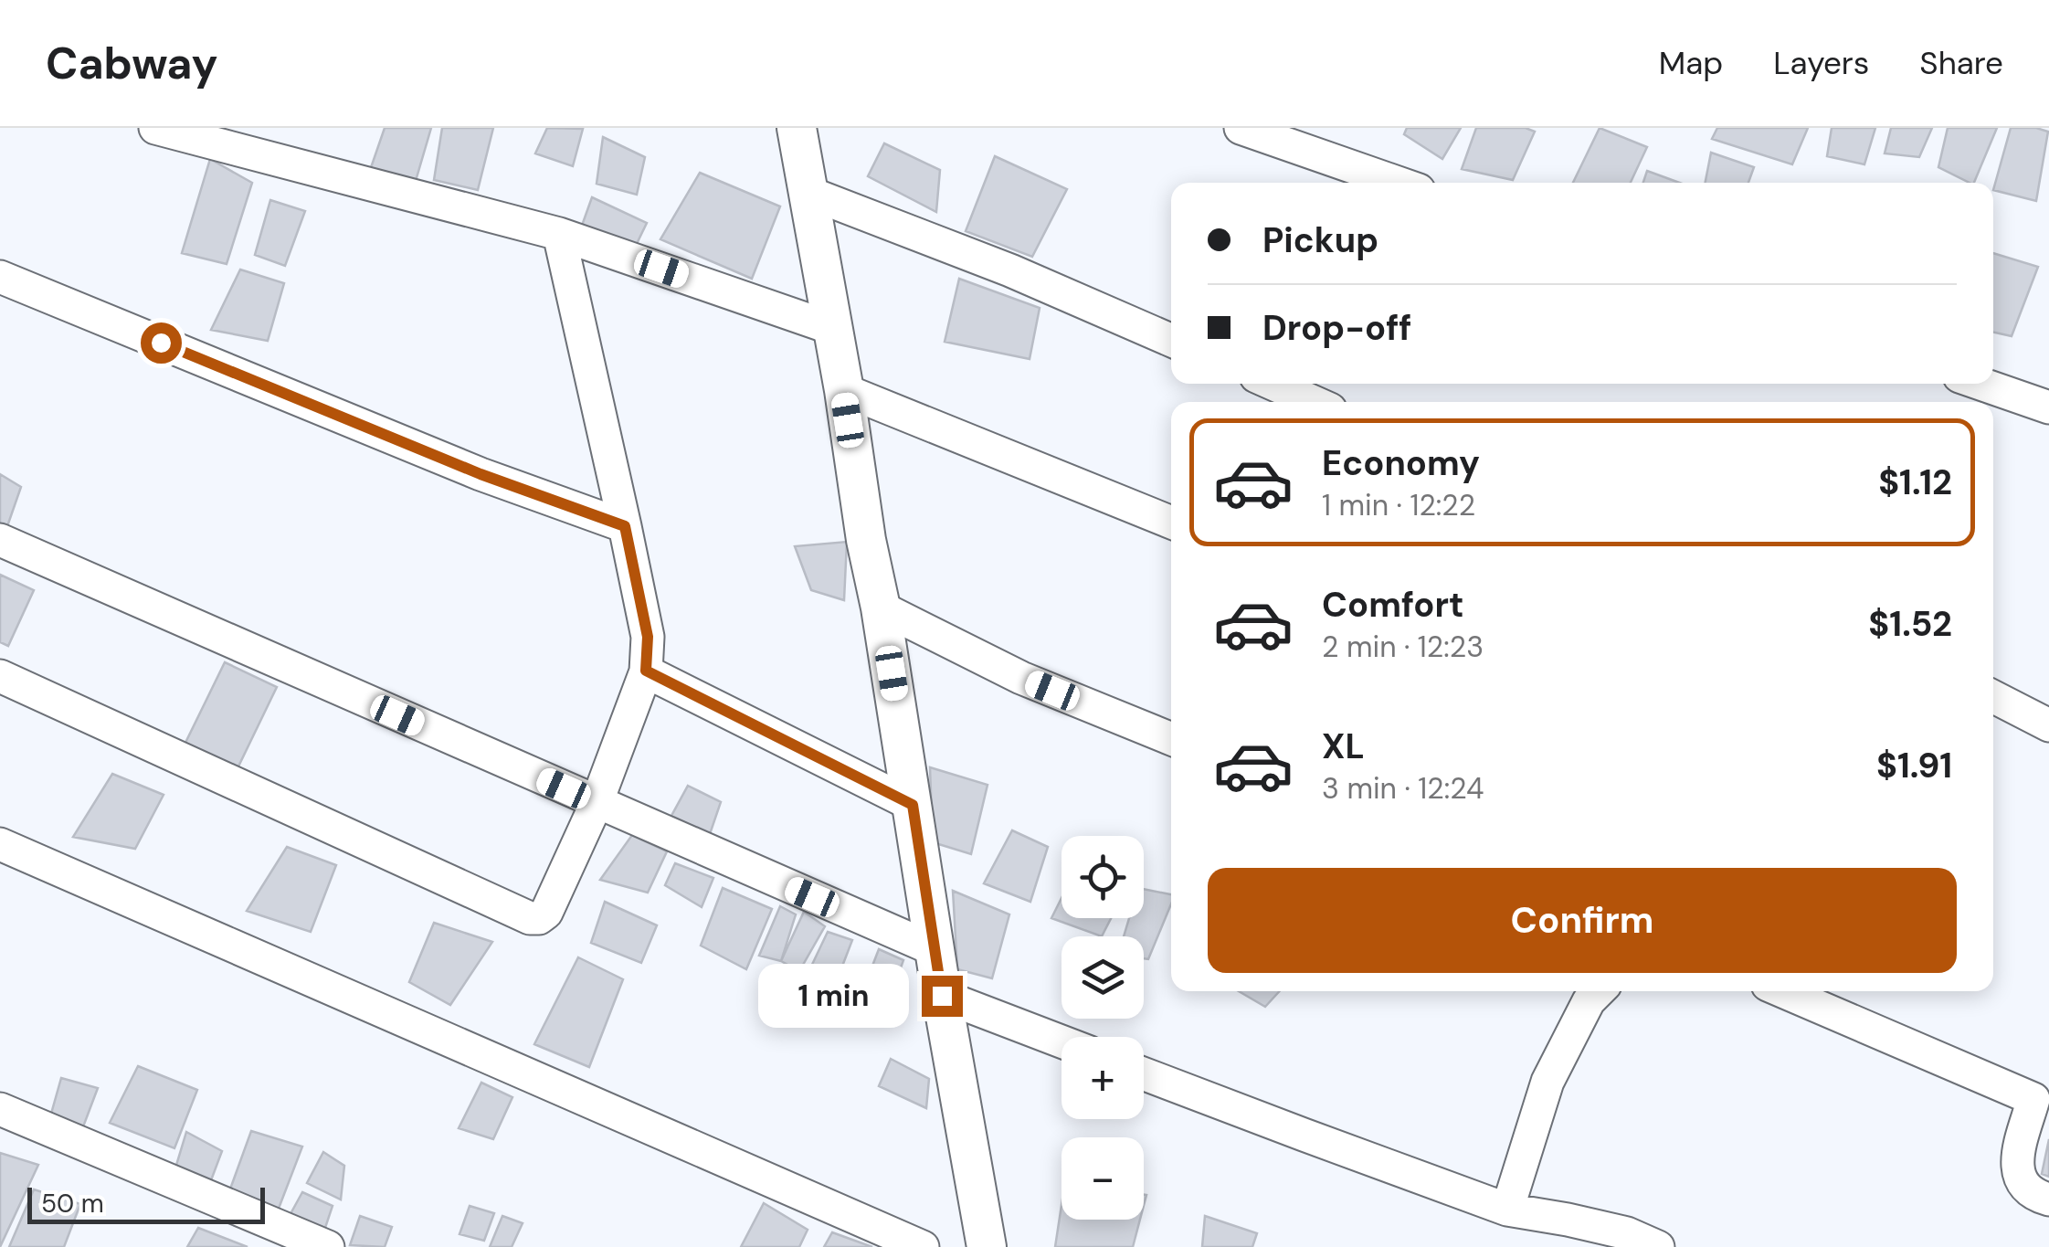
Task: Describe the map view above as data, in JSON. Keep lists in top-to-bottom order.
{
  "scale_bar": "50 m",
  "page": {
    "header": "Cabway",
    "nav": ["Map", "Layers", "Share"],
    "banner": ["Pickup", "Drop-off"],
    "list": [
      {
        "name": "Economy",
        "note": "1 min · 12:22",
        "value": "$1.12"
      },
      {
        "name": "Comfort",
        "note": "2 min · 12:23",
        "value": "$1.52"
      },
      {
        "name": "XL",
        "note": "3 min · 12:24",
        "value": "$1.91"
      }
    ],
    "map_buttons": ["+", "−"],
    "buttons": "Confirm",
    "bubble": "1 min",
    "scale": "50 m"
  }
}
